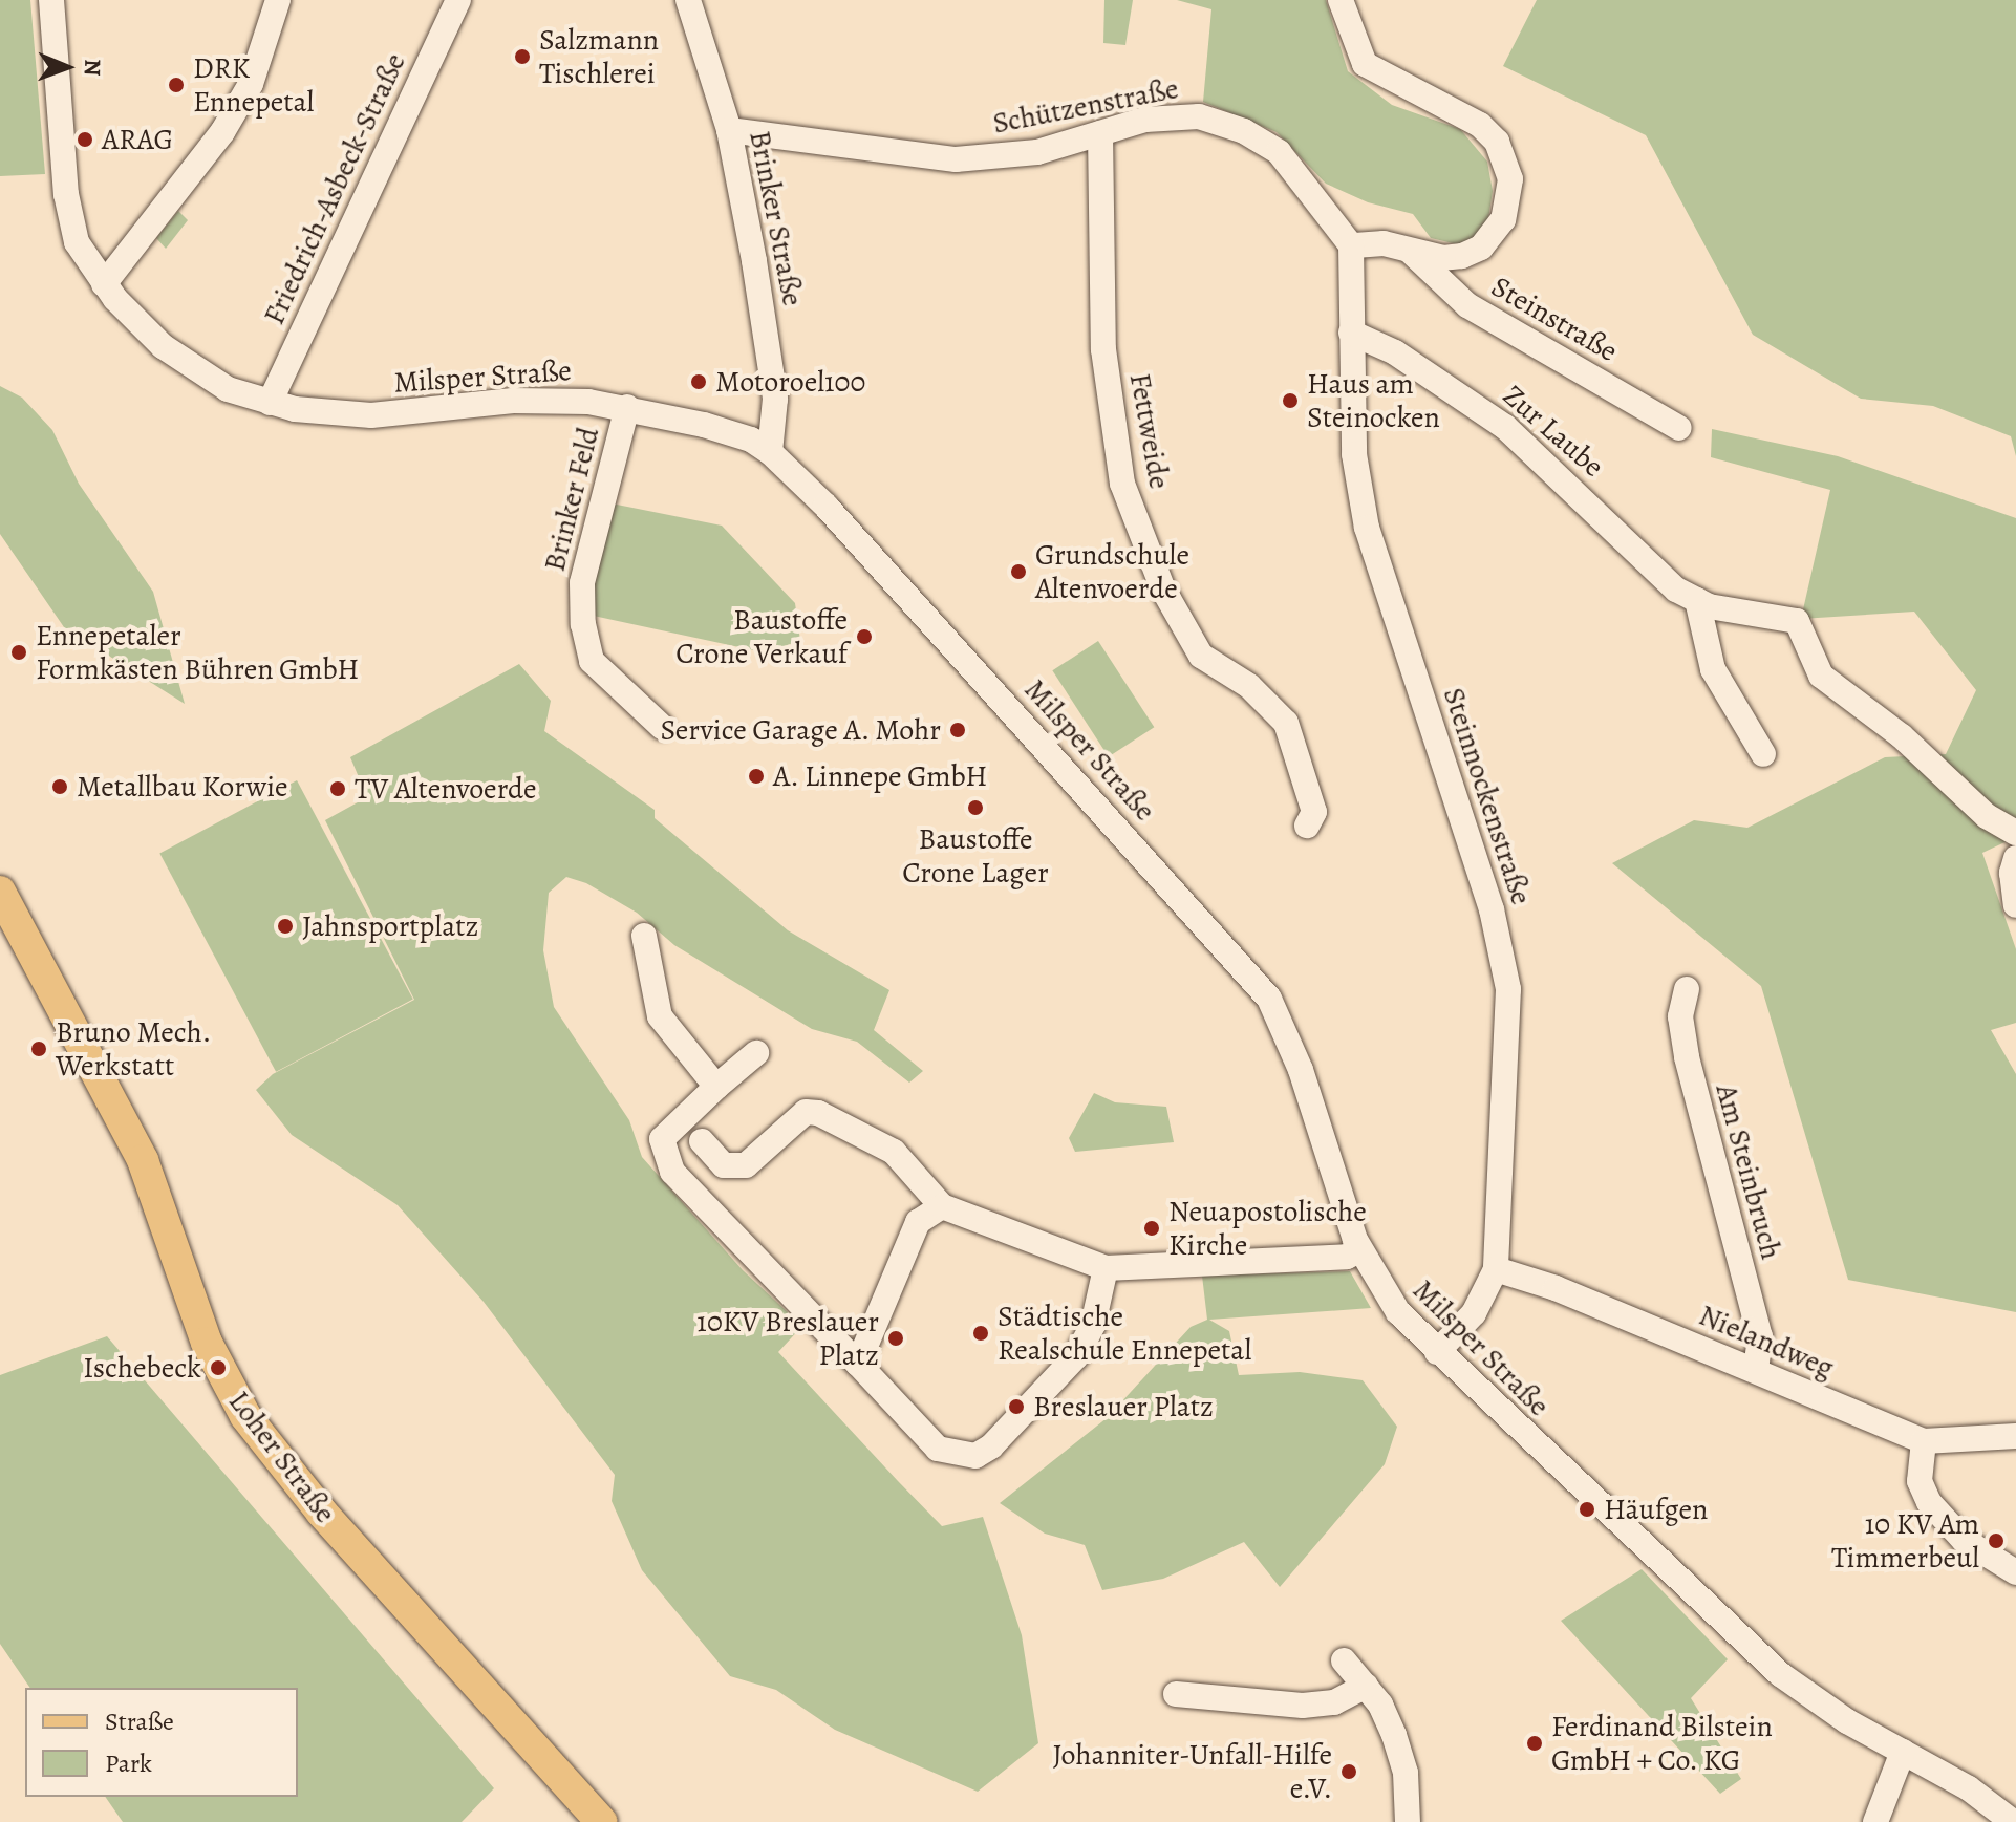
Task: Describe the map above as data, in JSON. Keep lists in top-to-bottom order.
{
  "streets": {
    "main road": ["Loher Straße"],
    "street": [
      "Schützenstraße",
      "Friedrich-Asbeck-Straße",
      "Brinker Straße",
      "Steinstraße",
      "Milsper Straße",
      "Fettweide",
      "Zur Laube",
      "Brinker Feld",
      "Steinnockenstraße",
      "Am Steinbruch",
      "Nielandweg"
    ]
  },
  "crossings": [
    ["Schützenstraße", "Brinker Straße"],
    ["Schützenstraße", "Fettweide"],
    ["Schützenstraße", "Steinnockenstraße"],
    ["Friedrich-Asbeck-Straße", "Milsper Straße"],
    ["Brinker Straße", "Milsper Straße"],
    ["Milsper Straße", "Brinker Feld"],
    ["Milsper Straße", "Steinnockenstraße"],
    ["Zur Laube", "Steinnockenstraße"],
    ["Steinnockenstraße", "Nielandweg"],
    ["Am Steinbruch", "Nielandweg"]
  ],
  "places": [
    "Salzmann Tischlerei",
    "DRK Ennepetal",
    "ARAG",
    "Motoroel100",
    "Haus am Steinocken",
    "Grundschule Altenvoerde",
    "Baustoffe Crone Verkauf",
    "Ennepetaler Formkästen Bühren GmbH",
    "Service Garage A. Mohr",
    "A. Linnepe GmbH",
    "Metallbau Korwie",
    "TV Altenvoerde",
    "Baustoffe Crone Lager",
    "Jahnsportplatz",
    "Bruno Mech. Werkstatt",
    "Neuapostolische Kirche",
    "Städtische Realschule Ennepetal",
    "10KV Breslauer Platz",
    "Ischebeck",
    "Breslauer Platz",
    "Häufgen",
    "10 KV Am Timmerbeul",
    "Ferdinand Bilstein GmbH + Co. KG",
    "Johanniter-Unfall-Hilfe e.V."
  ],
  "legend": ["Straße", "Park"],
  "north": "right"
}
